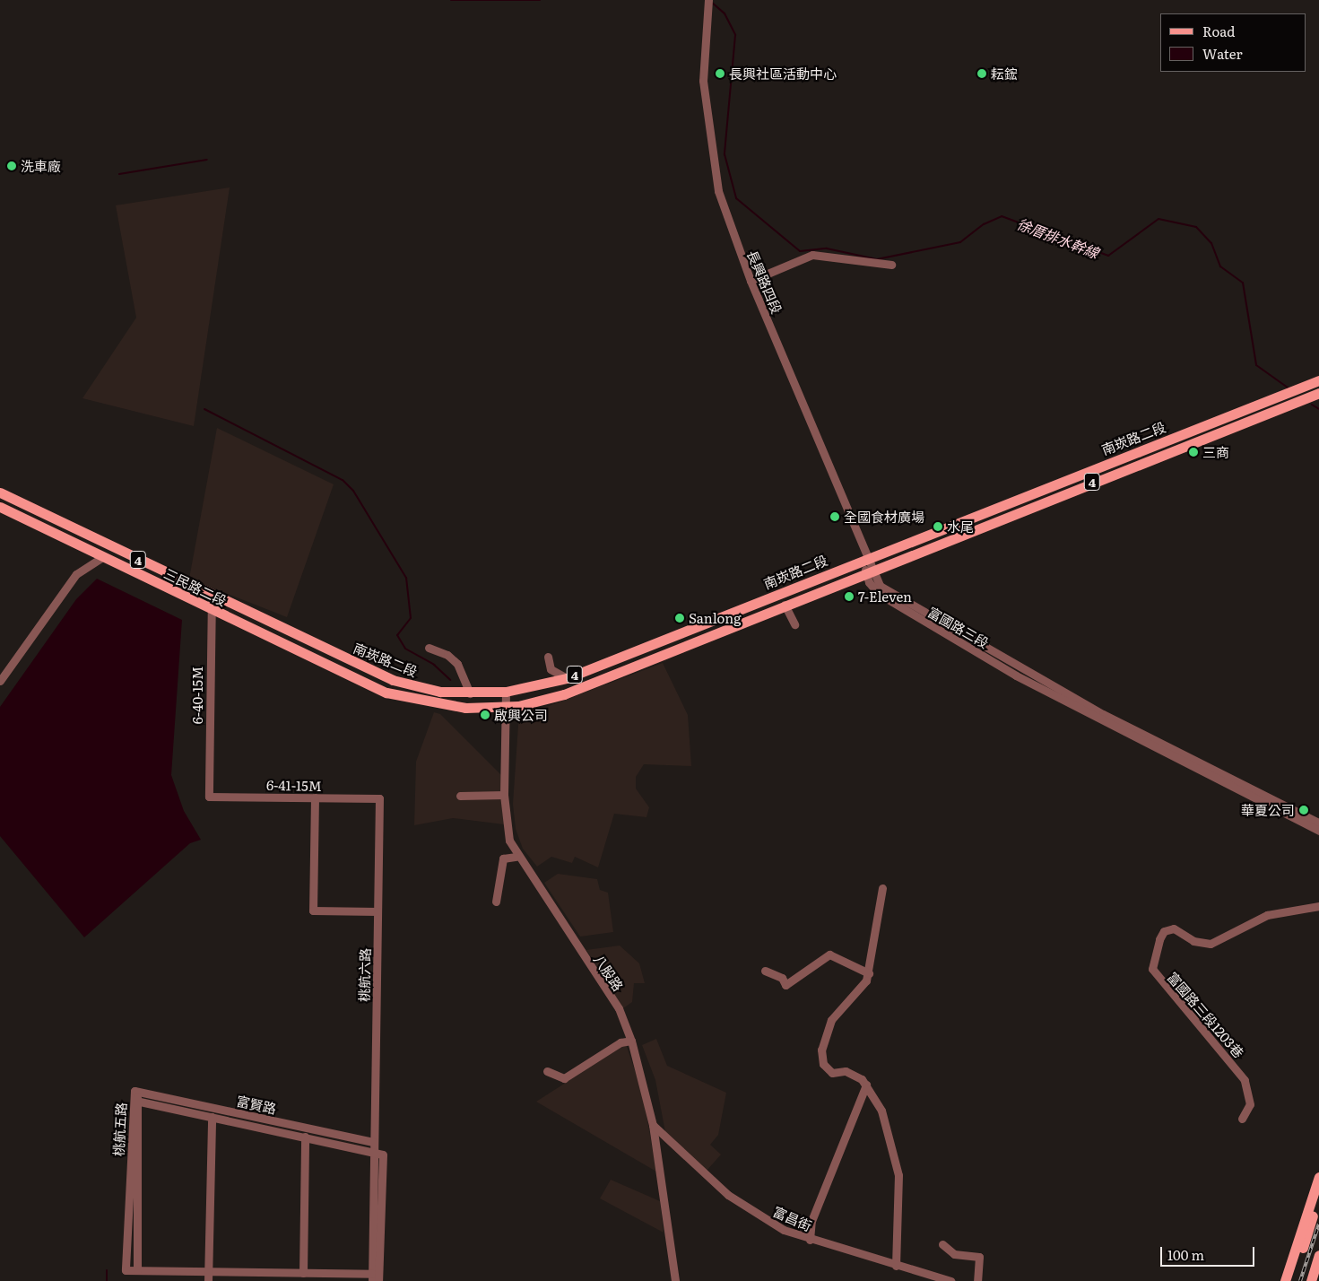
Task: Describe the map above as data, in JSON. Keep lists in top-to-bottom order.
{
  "streets": {
    "main road": ["南崁路二段", "4", "三民路二段"],
    "street": [
      "長興路四段",
      "富國路三段",
      "6-40-15M",
      "6-41-15M",
      "八股路",
      "桃航六路",
      "富國路三段1203巷",
      "富賢路",
      "桃航五路",
      "富昌街"
    ]
  },
  "crossings": [
    ["長興路四段", "南崁路二段"],
    ["南崁路二段", "三民路二段"],
    ["南崁路二段", "富國路三段"],
    ["南崁路二段", "八股路"],
    ["三民路二段", "6-40-15M"],
    ["6-40-15M", "6-41-15M"],
    ["6-41-15M", "桃航六路"],
    ["八股路", "富昌街"],
    ["桃航六路", "富賢路"],
    ["富賢路", "桃航五路"]
  ],
  "water": ["徐厝排水幹線"],
  "places": [
    "長興社區活動中心",
    "耘鋐",
    "洗車廠",
    "三商",
    "全國食材廣場",
    "水尾",
    "7-Eleven",
    "Sanlong",
    "啟興公司",
    "華夏公司"
  ],
  "legend": ["Road", "Water"],
  "scale_bar": "100 m"
}
